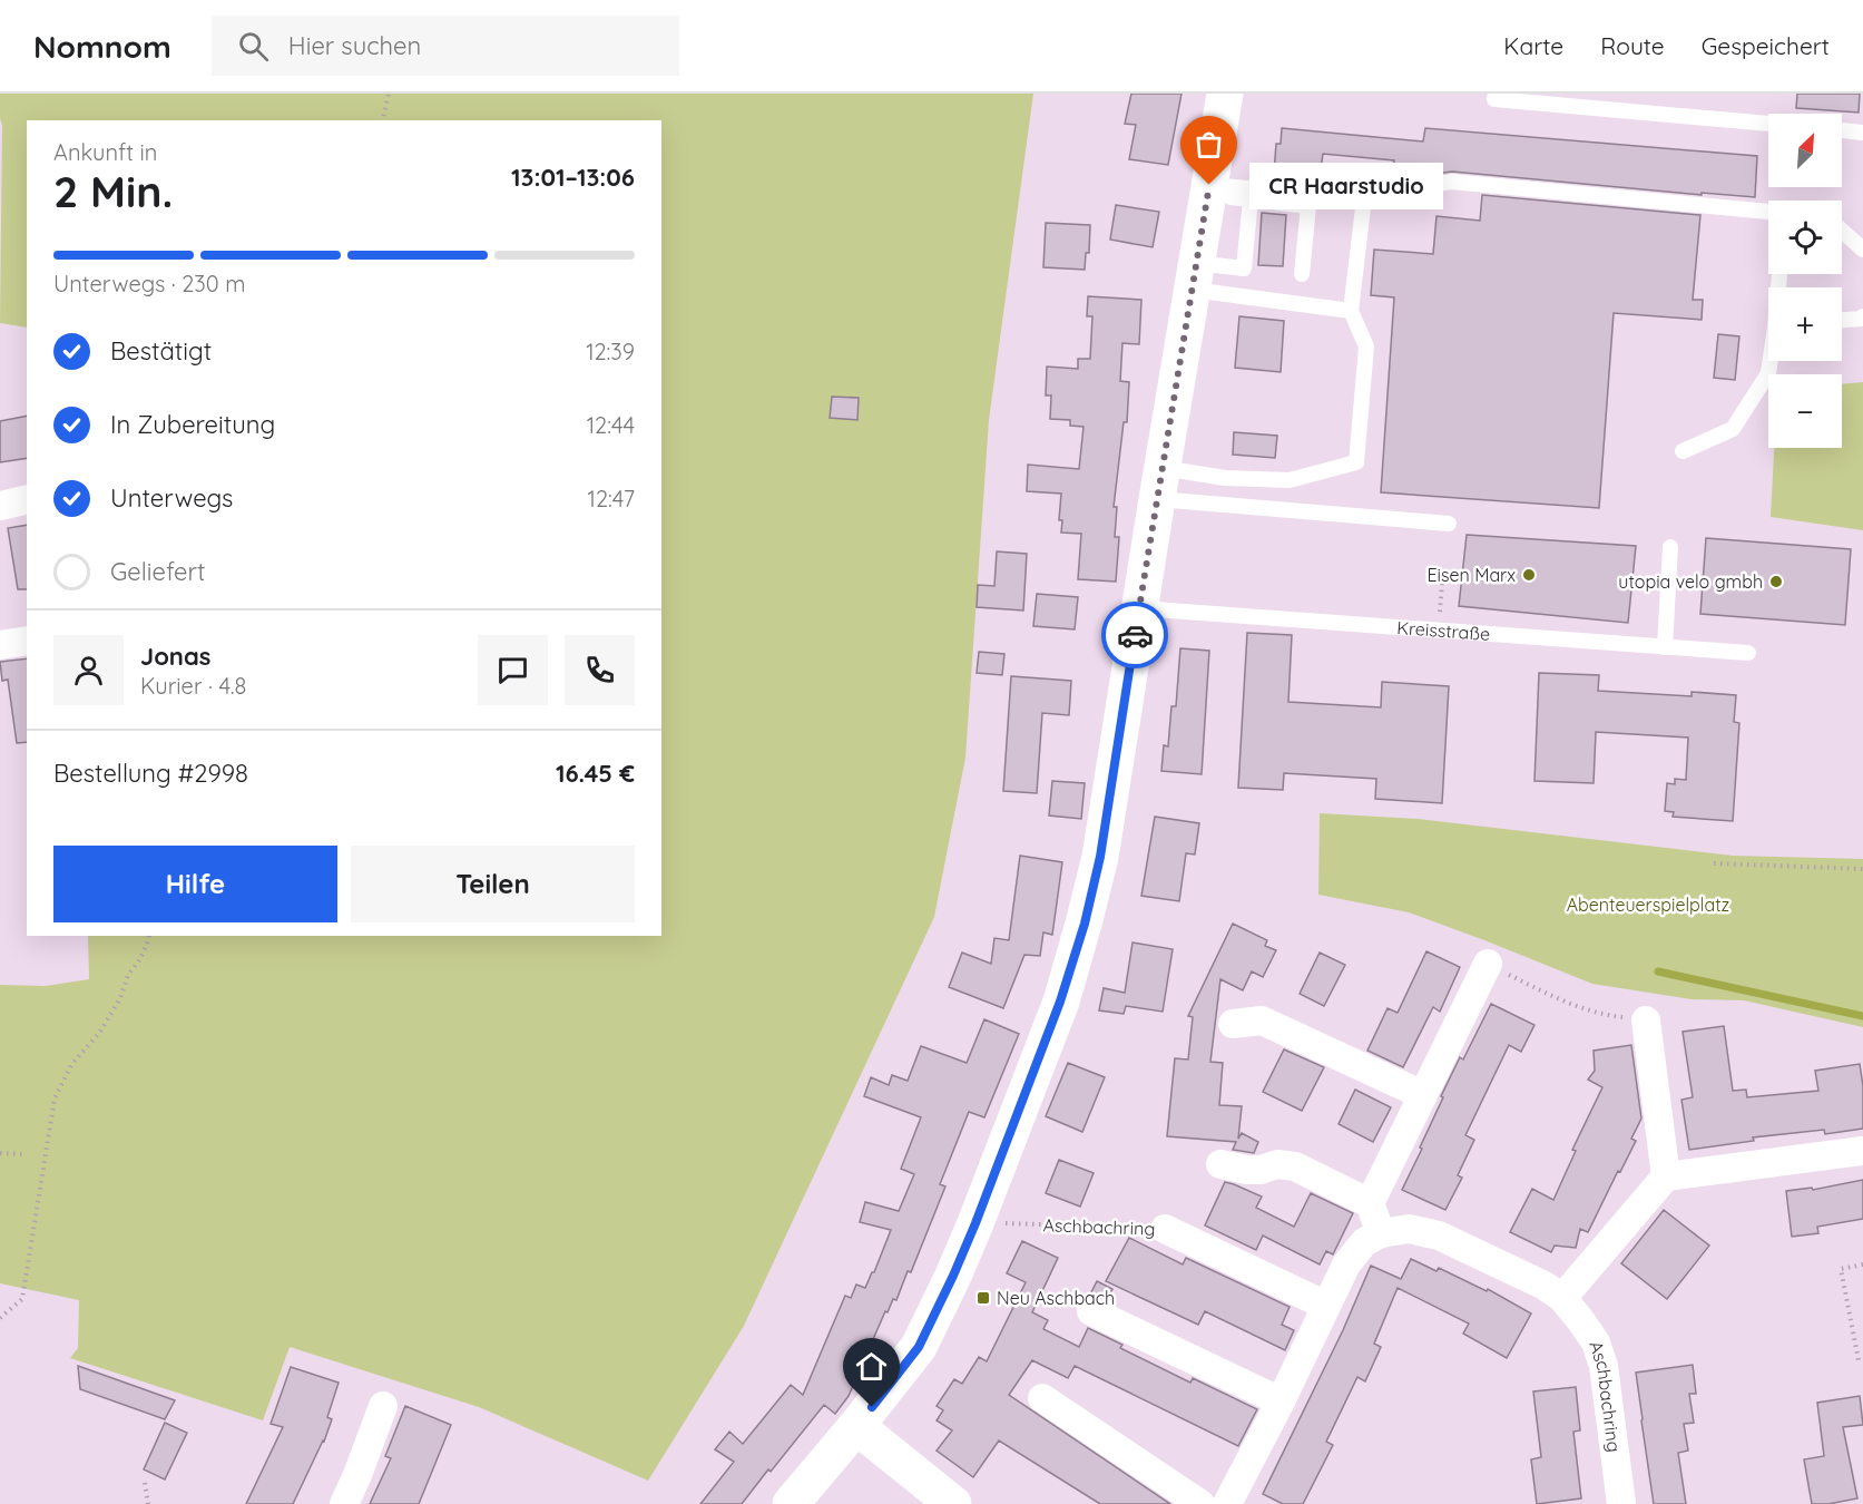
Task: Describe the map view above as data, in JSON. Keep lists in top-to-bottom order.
{
  "streets": {
    "street": ["Aschbachring"],
    "lane": ["Kreisstraße"]
  },
  "parks": ["Abenteuerspielplatz"],
  "places": {
    "other": ["CR Haarstudio", "Eisen Marx", "utopia velo gmbh"],
    "transit": ["Neu Aschbach"]
  },
  "north": "top right",
  "page": {
    "header": "Nomnom",
    "search": "Hier suchen",
    "nav": ["Karte", "Route", "Gespeichert"],
    "map_buttons": ["+", "−"],
    "heading": ["2 Min.", "Ankunft in", "13:01–13:06"],
    "panel": [
      "Jonas",
      "Kurier · 4.8",
      "Bestellung #2998",
      "16.45 €"
    ],
    "bubble": "CR Haarstudio",
    "bar": "Unterwegs · 230 m",
    "list": [
      ["Bestätigt", "12:39"],
      ["In Zubereitung", "12:44"],
      ["Unterwegs", "12:47"],
      "Geliefert"
    ],
    "buttons": ["Hilfe", "Teilen"]
  }
}
